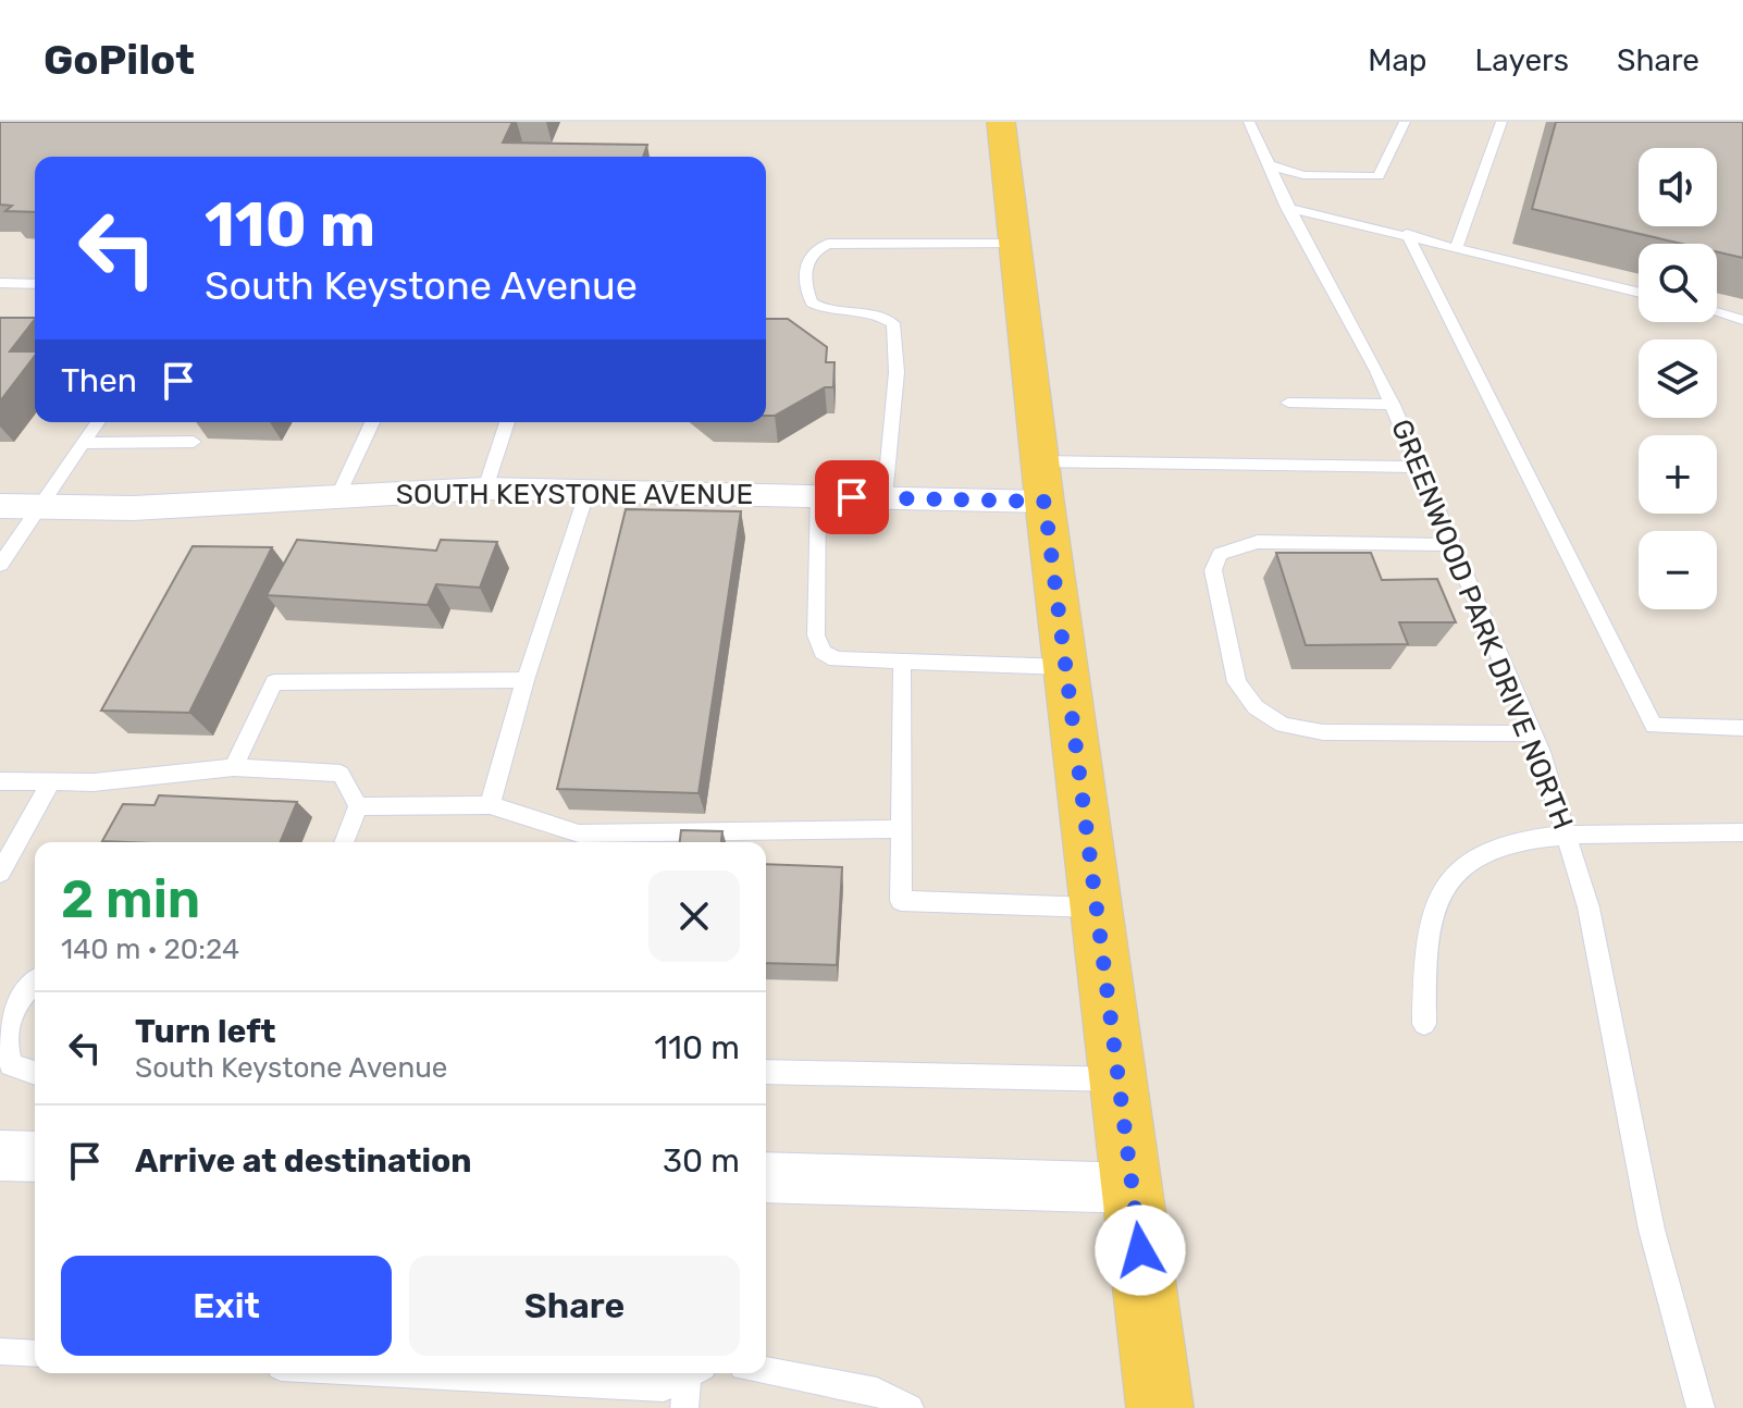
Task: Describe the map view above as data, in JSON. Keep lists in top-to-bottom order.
{
  "streets": {
    "street": ["SOUTH KEYSTONE AVENUE"],
    "lane": ["GREENWOOD PARK DRIVE NORTH"]
  },
  "page": {
    "header": "GoPilot",
    "nav": ["Map", "Layers", "Share"],
    "map_buttons": ["+", "−"],
    "turn": ["110 m", "South Keystone Avenue"],
    "then": "Then",
    "heading": ["2 min", "140 m · 20:24"],
    "list": [
      {
        "name": "Turn left",
        "note": "South Keystone Avenue",
        "value": "110 m"
      },
      {
        "name": "Arrive at destination",
        "value": "30 m"
      }
    ],
    "buttons": ["Exit", "Share"]
  }
}
